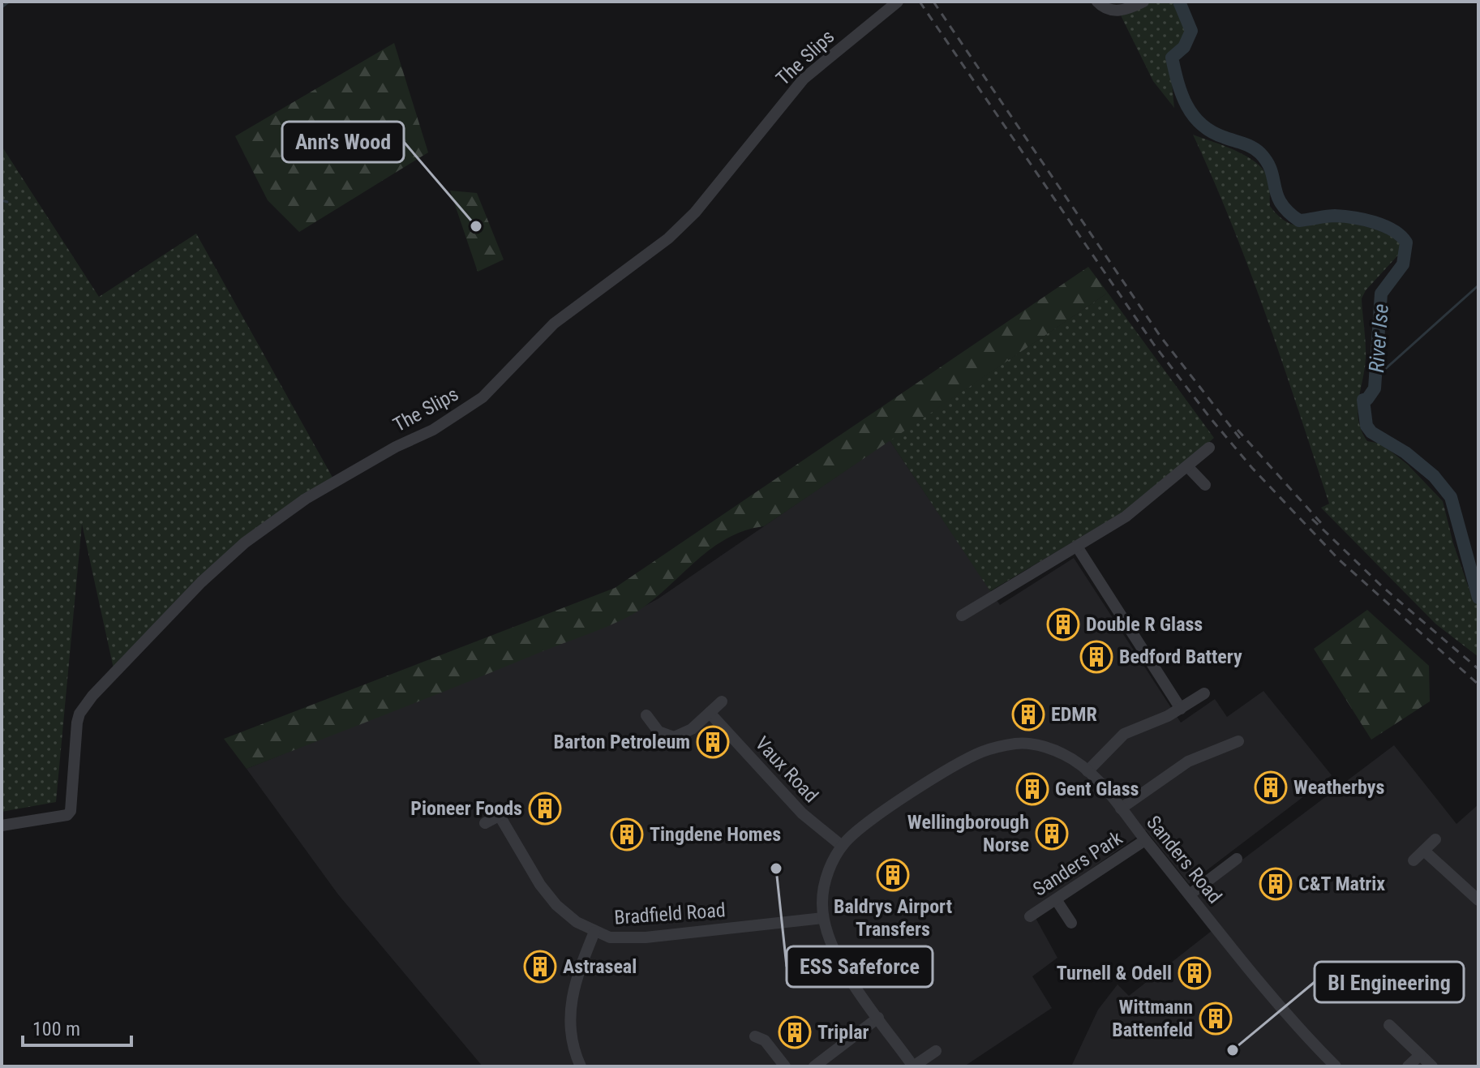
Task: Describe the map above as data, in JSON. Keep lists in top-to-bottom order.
{
  "streets": {
    "street": [
      "The Slips",
      "Vaux Road",
      "Sanders Road",
      "Sanders Park",
      "Bradfield Road"
    ]
  },
  "crossings": [
    ["Vaux Road", "Sanders Road"],
    ["Sanders Road", "Sanders Park"]
  ],
  "water": ["River Ise"],
  "places": {
    "other": ["Ann's Wood", "ESS Safeforce", "BI Engineering"],
    "building": [
      "Double R Glass",
      "Bedford Battery",
      "EDMR",
      "Barton Petroleum",
      "Weatherbys",
      "Gent Glass",
      "Pioneer Foods",
      "Wellingborough Norse",
      "Tingdene Homes",
      "Baldrys Airport Transfers",
      "C&T Matrix",
      "Astraseal",
      "Turnell & Odell",
      "Wittmann Battenfeld",
      "Triplar"
    ]
  },
  "scale_bar": "100 m"
}
